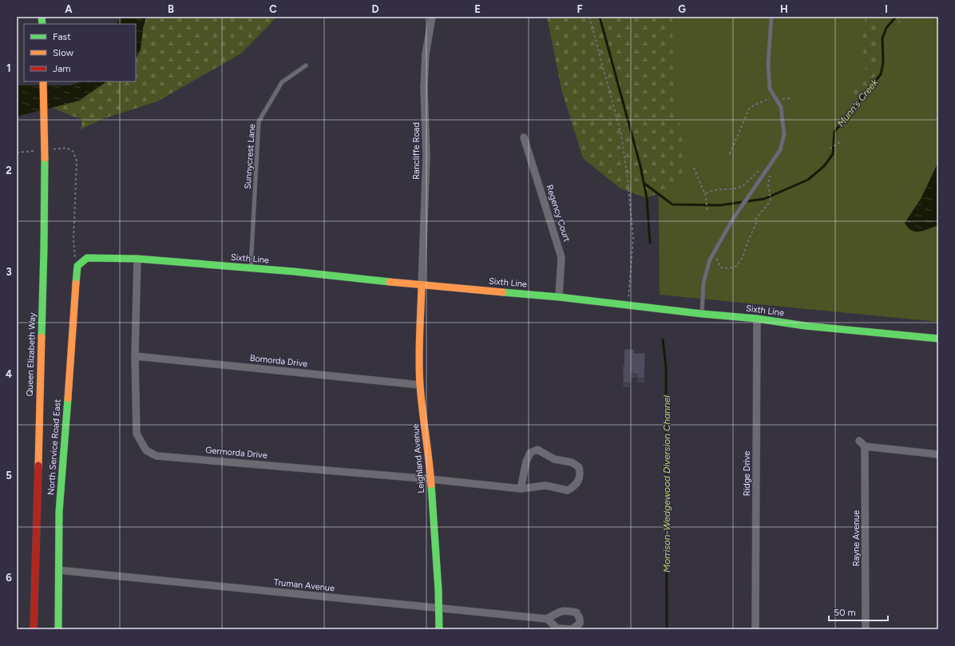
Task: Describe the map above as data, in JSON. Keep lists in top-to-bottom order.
{
  "streets": {
    "main road": [
      "Sixth Line",
      "Queen Elizabeth Way",
      "North Service Road East",
      "Leighland Avenue"
    ],
    "street": [
      "Rancliffe Road",
      "Regency Court",
      "Bomorda Drive",
      "Germorda Drive",
      "Ridge Drive",
      "Rayne Avenue",
      "Truman Avenue"
    ],
    "lane": ["Sunnycrest Lane"]
  },
  "crossings": [
    ["Rancliffe Road", "Sixth Line"],
    ["Rancliffe Road", "Leighland Avenue"],
    ["Sunnycrest Lane", "Sixth Line"],
    ["Regency Court", "Sixth Line"],
    ["Sixth Line", "North Service Road East"],
    ["Sixth Line", "Germorda Drive"],
    ["Sixth Line", "Leighland Avenue"],
    ["Sixth Line", "Ridge Drive"],
    ["Bomorda Drive", "Germorda Drive"],
    ["Bomorda Drive", "Leighland Avenue"],
    ["North Service Road East", "Truman Avenue"],
    ["Germorda Drive", "Leighland Avenue"],
    ["Leighland Avenue", "Truman Avenue"]
  ],
  "water": ["Munn's Creek", "Morrison-Wedgewood Diversion Channel"],
  "legend": ["Fast", "Slow", "Jam"],
  "scale_bar": "50 m",
  "grid": {
    "columns": [
      "A",
      "B",
      "C",
      "D",
      "E",
      "F",
      "G",
      "H",
      "I"
    ],
    "rows": [
      "1",
      "2",
      "3",
      "4",
      "5",
      "6"
    ]
  }
}
